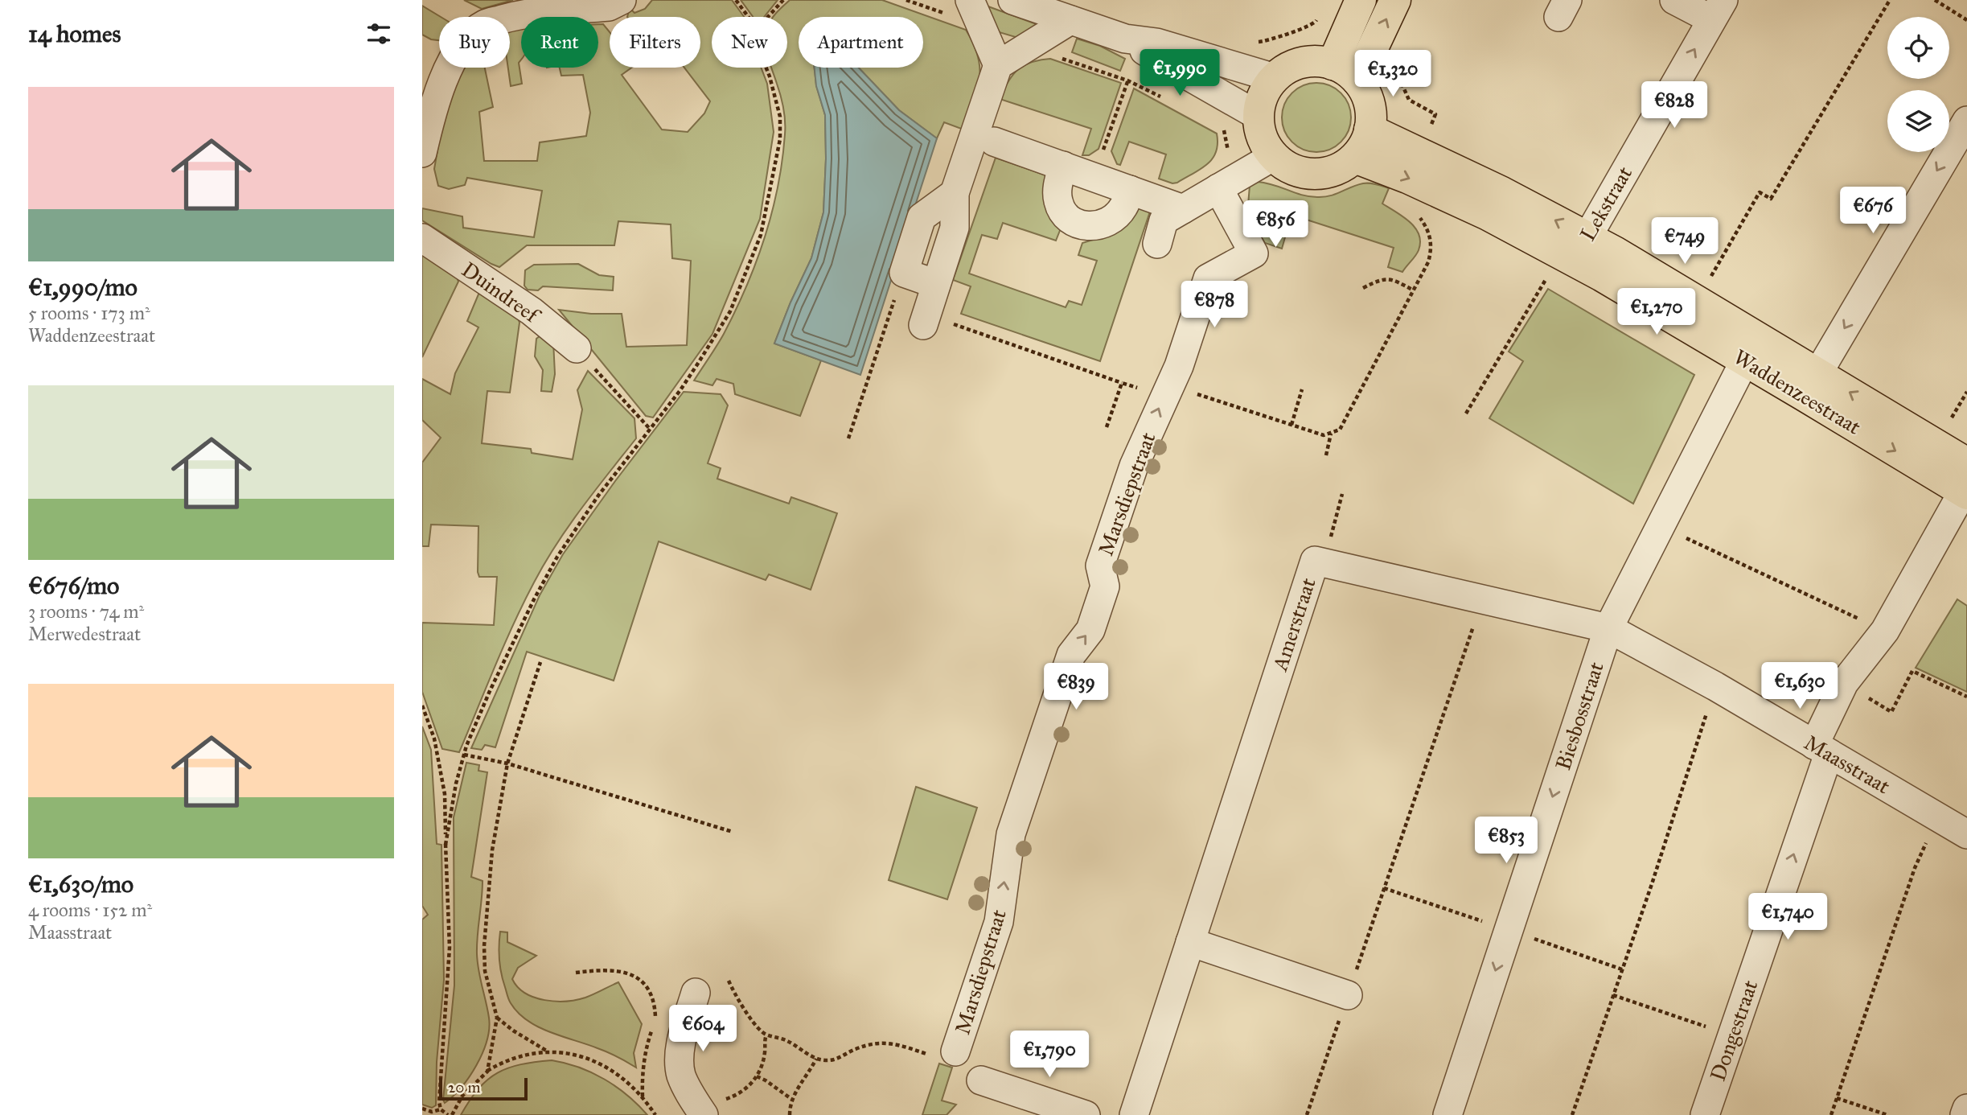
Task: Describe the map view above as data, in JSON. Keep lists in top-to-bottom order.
{
  "streets": {
    "main road": ["Waddenzeestraat"],
    "street": [
      "Lekstraat",
      "Duindreef",
      "Marsdiepstraat",
      "Amerstraat",
      "Biesbosstraat",
      "Maasstraat",
      "Dongestraat"
    ]
  },
  "crossings": [
    ["Lekstraat", "Waddenzeestraat"],
    ["Waddenzeestraat", "Biesbosstraat"],
    ["Waddenzeestraat", "Dongestraat"],
    ["Amerstraat", "Biesbosstraat"],
    ["Amerstraat", "Maasstraat"],
    ["Biesbosstraat", "Maasstraat"],
    ["Maasstraat", "Dongestraat"]
  ],
  "one_way": [
    "Lekstraat",
    "Marsdiepstraat",
    "Biesbosstraat",
    "Dongestraat"
  ],
  "scale_bar": "20 m",
  "page": {
    "heading": "14 homes",
    "chip": [
      "Buy",
      "Rent",
      "Filters",
      "New",
      "Apartment"
    ],
    "price": [
      "€1,990",
      "€1,320",
      "€828",
      "€676",
      "€856",
      "€749",
      "€878",
      "€1,270",
      "€1,630",
      "€839",
      "€853",
      "€1,740",
      "€604",
      "€1,790"
    ],
    "list": [
      {
        "name": "€1,990/mo",
        "note": "5 rooms · 173 m² · Waddenzeestraat"
      },
      {
        "name": "€676/mo",
        "note": "3 rooms · 74 m² · Merwedestraat"
      },
      {
        "name": "€1,630/mo",
        "note": "4 rooms · 152 m² · Maasstraat"
      }
    ],
    "scale": "20 m"
  }
}
